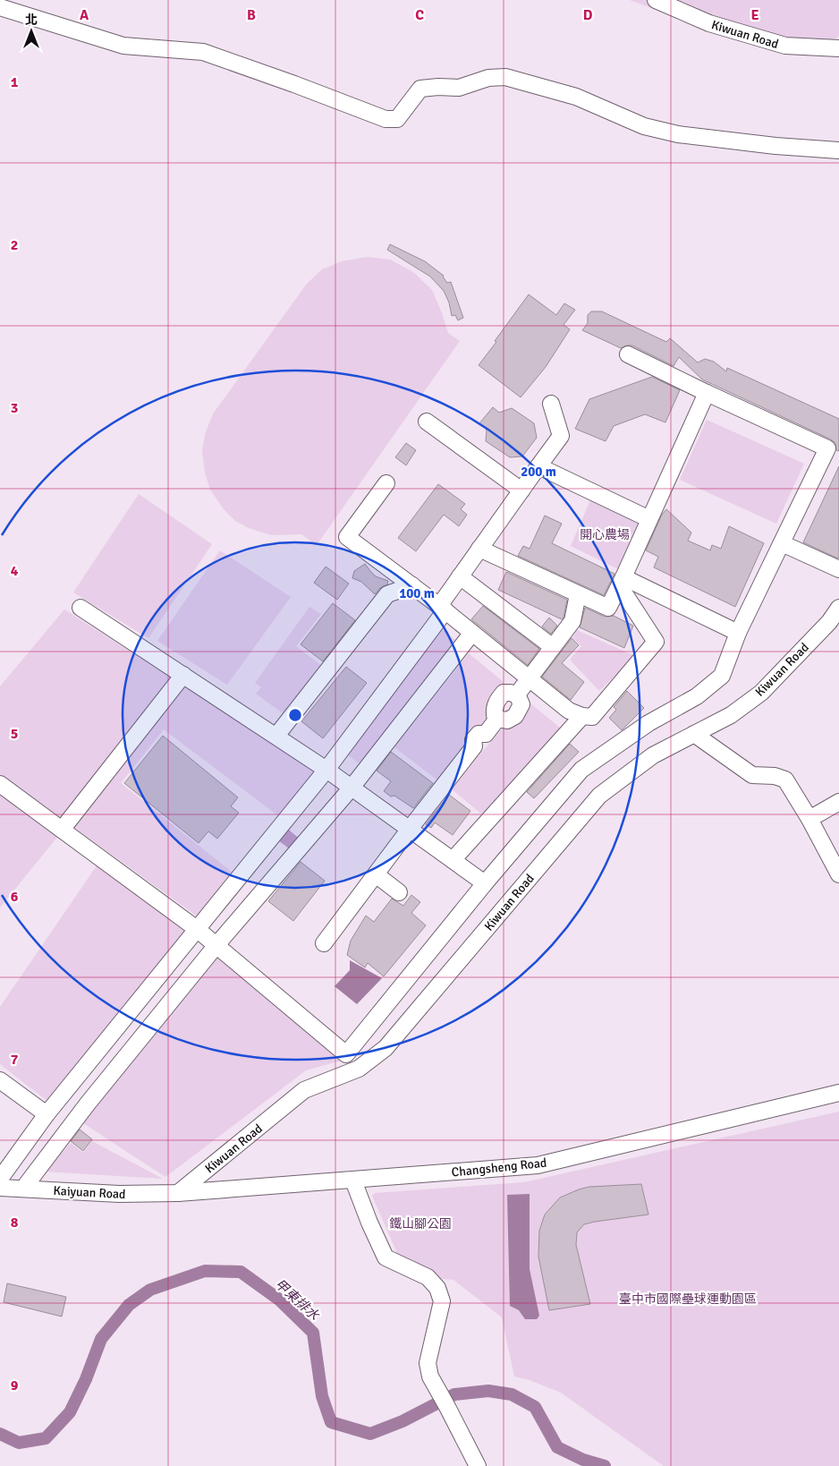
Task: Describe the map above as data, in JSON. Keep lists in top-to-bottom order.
{
  "streets": {
    "street": ["Kiwuan Road", "Changsheng Road", "Kaiyuan Road"]
  },
  "crossings": [
    ["Kiwuan Road", "Changsheng Road"],
    ["Kiwuan Road", "Kaiyuan Road"],
    ["Changsheng Road", "Kaiyuan Road"]
  ],
  "water": ["甲東排水"],
  "parks": ["開心農場", "鐵山腳公園", "臺中市國際壘球運動園區"],
  "north": "top",
  "grid": {
    "columns": [
      "A",
      "B",
      "C",
      "D",
      "E"
    ],
    "rows": [
      "1",
      "2",
      "3",
      "4",
      "5",
      "6",
      "7",
      "8",
      "9"
    ]
  },
  "rings": ["200 m", "100 m"]
}
